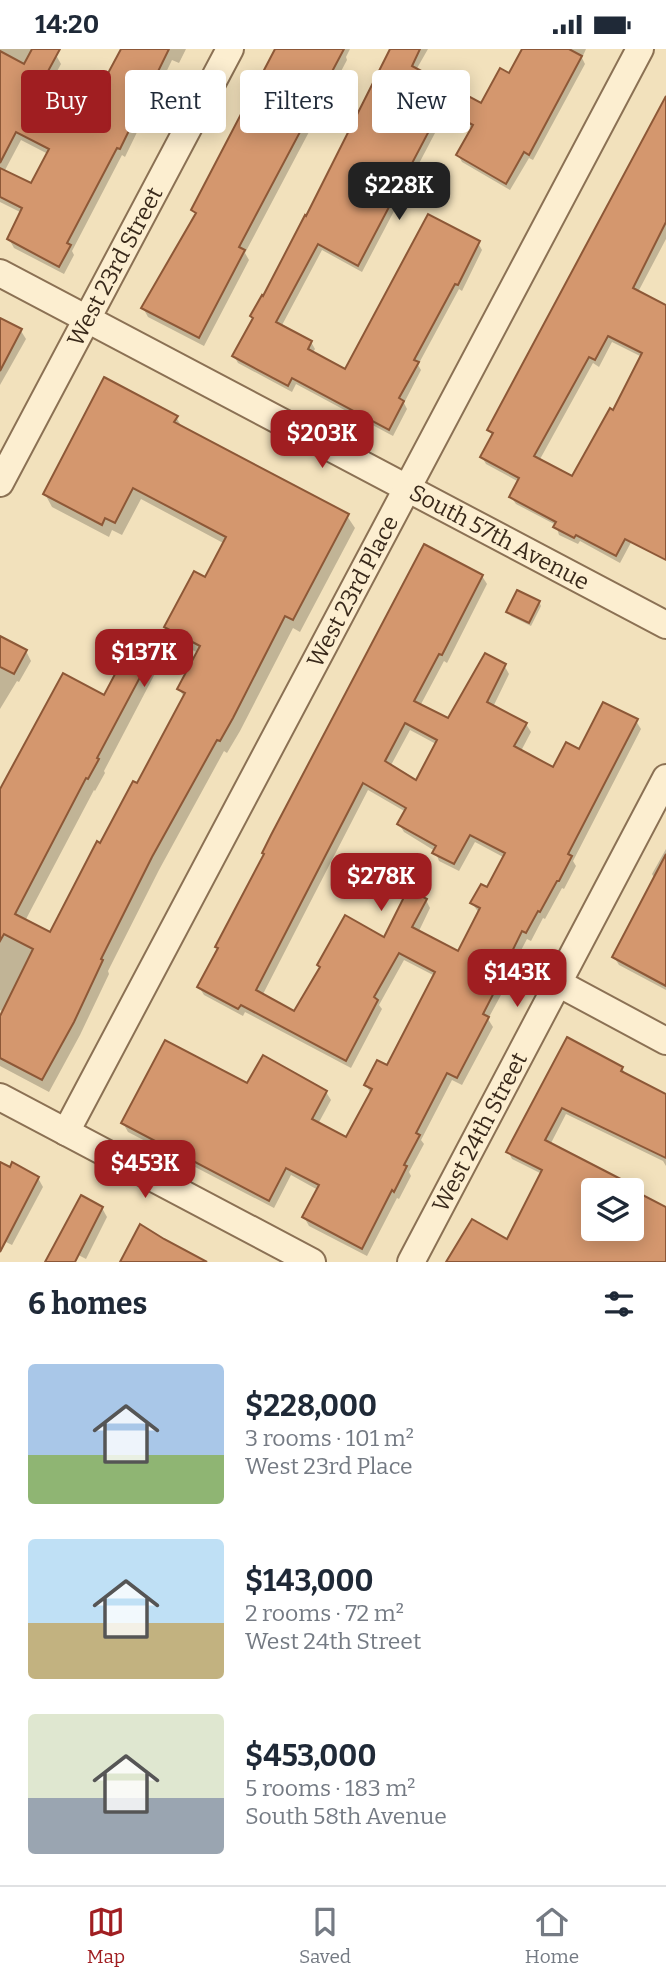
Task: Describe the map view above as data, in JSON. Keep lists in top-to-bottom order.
{
  "streets": {
    "street": [
      "West 23rd Street",
      "South 57th Avenue",
      "West 23rd Place",
      "West 24th Street"
    ]
  },
  "crossings": [
    ["West 23rd Street", "South 57th Avenue"],
    ["South 57th Avenue", "West 23rd Place"]
  ],
  "page": {
    "status": "14:20",
    "chip": [
      "Buy",
      "Rent",
      "Filters",
      "New"
    ],
    "price": [
      "$228K",
      "$203K",
      "$137K",
      "$278K",
      "$143K",
      "$453K"
    ],
    "heading": "6 homes",
    "list": [
      {
        "name": "$228,000",
        "note": "3 rooms · 101 m² · West 23rd Place"
      },
      {
        "name": "$143,000",
        "note": "2 rooms · 72 m² · West 24th Street"
      },
      {
        "name": "$453,000",
        "note": "5 rooms · 183 m² · South 58th Avenue"
      }
    ],
    "tabs": ["Map", "Saved", "Home"]
  }
}
